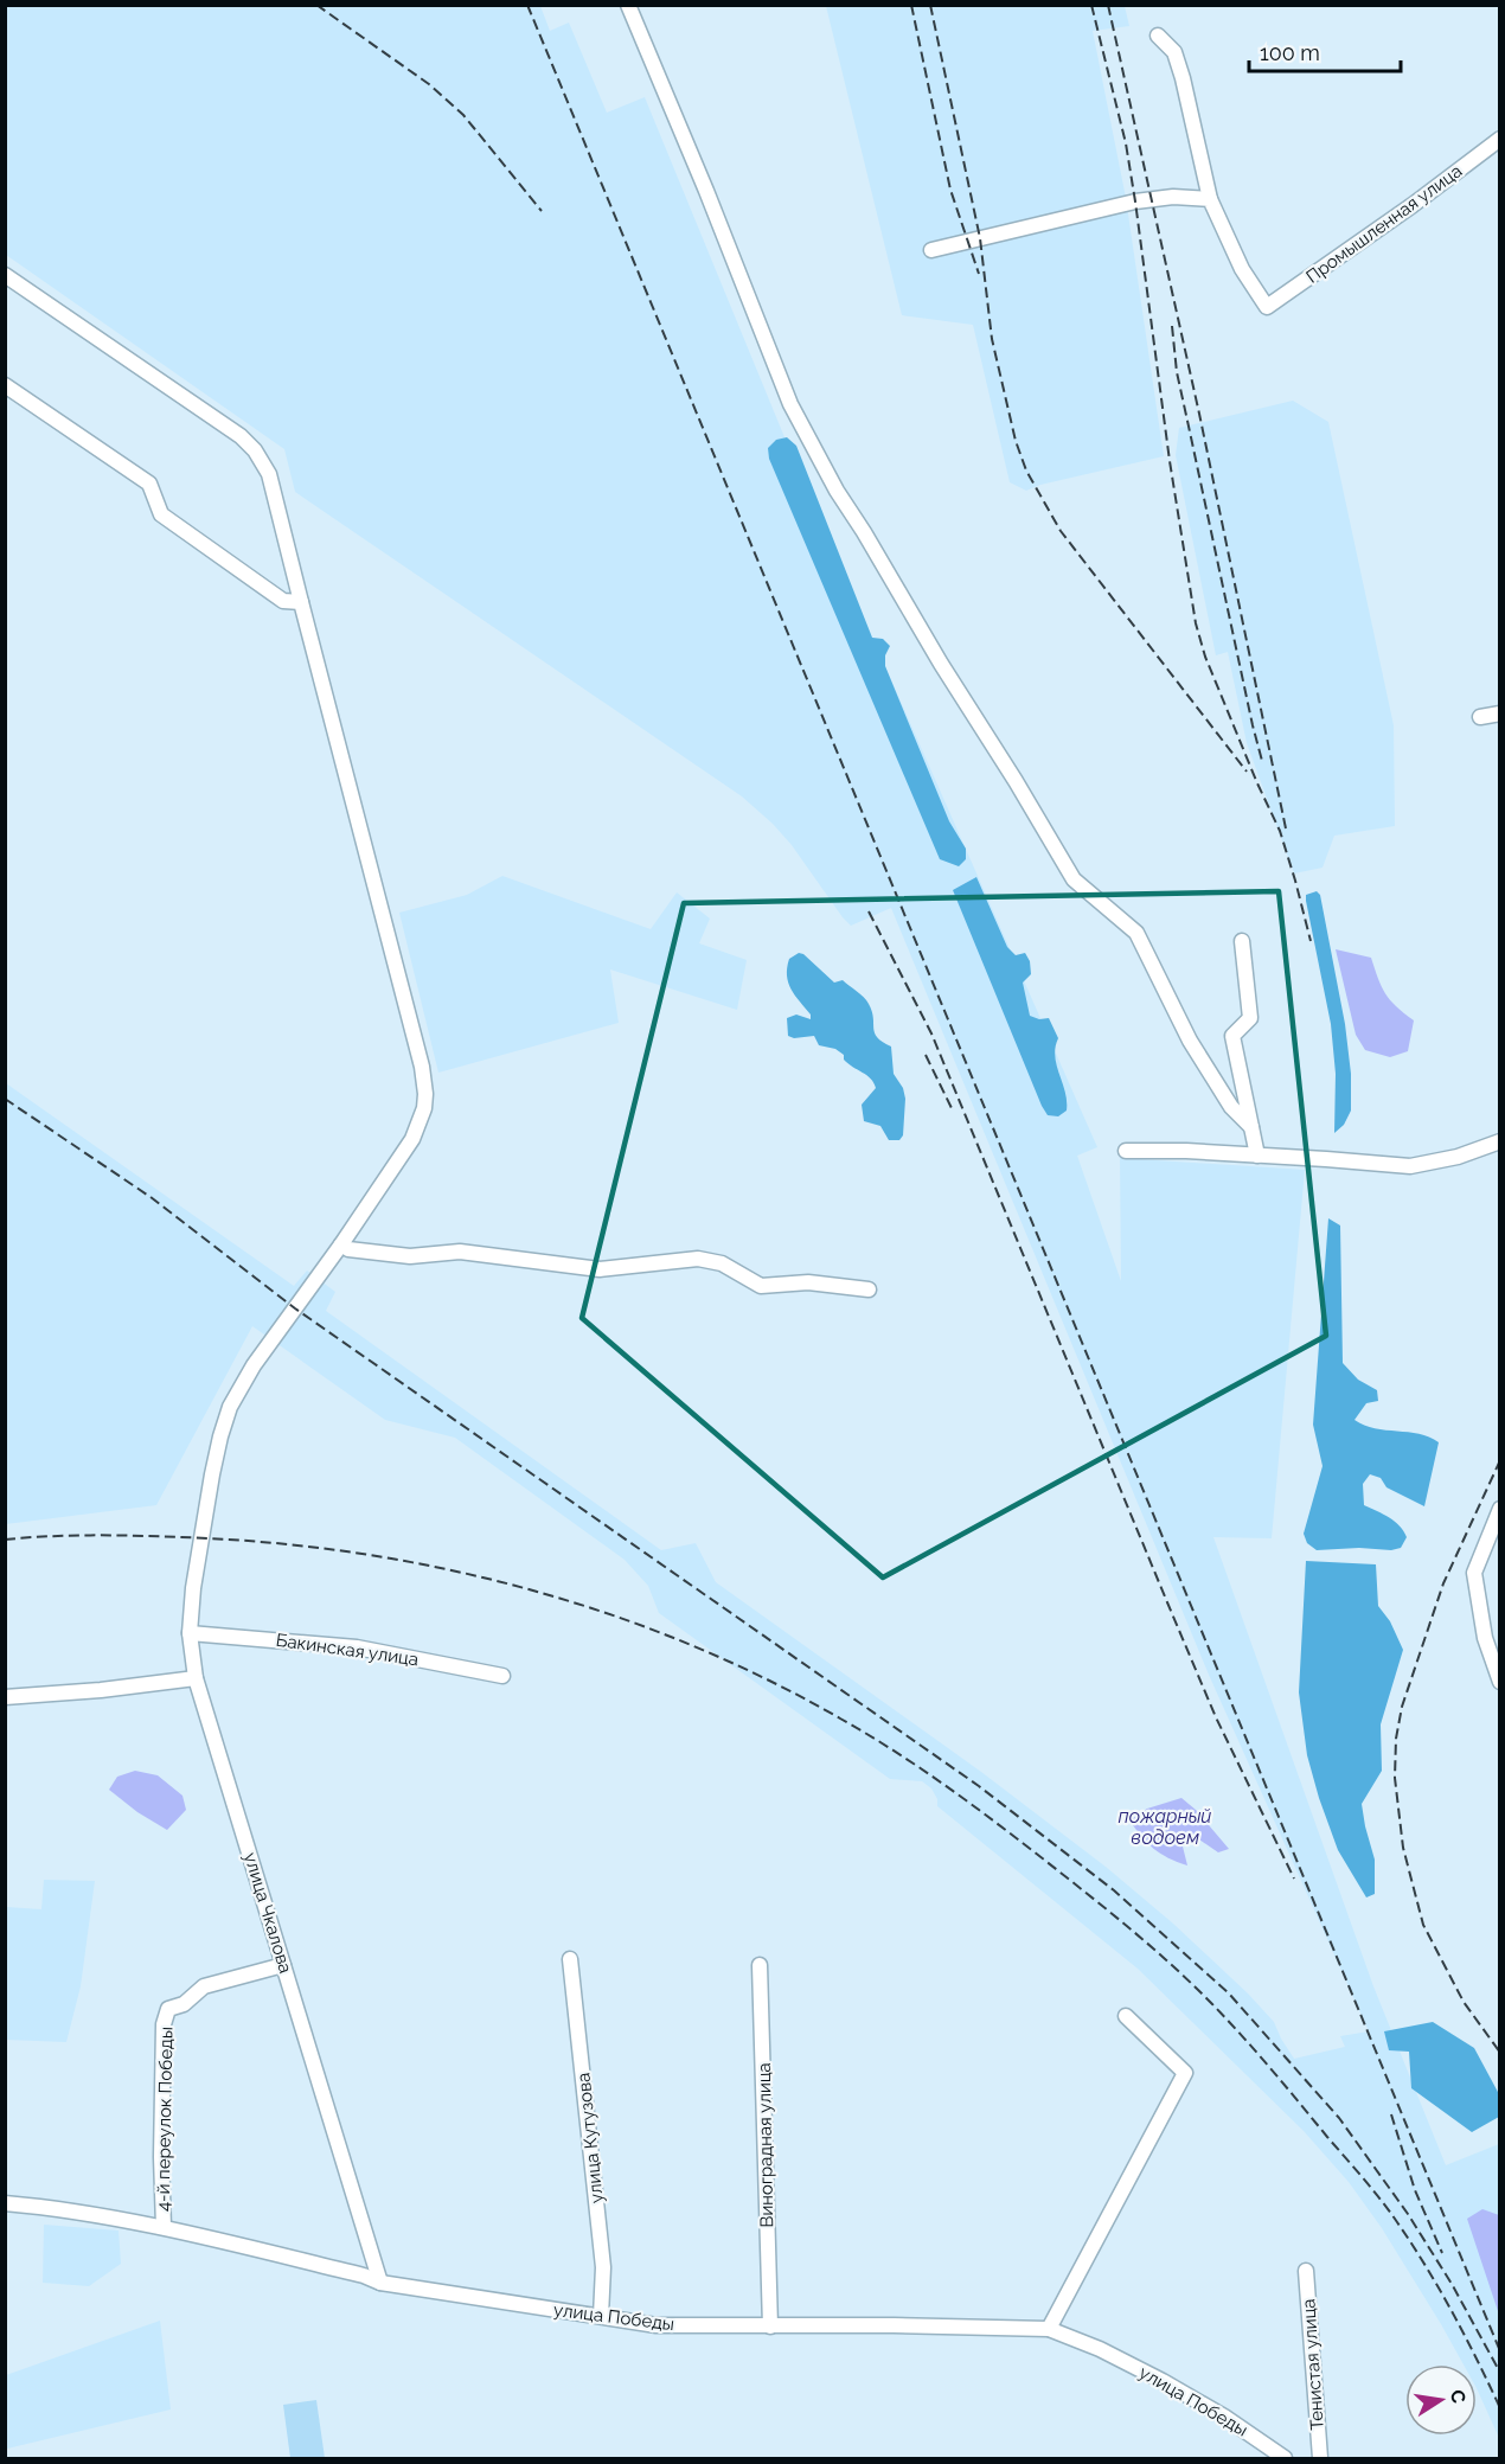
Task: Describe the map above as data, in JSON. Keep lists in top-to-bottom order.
{
  "streets": {
    "street": [
      "Промышленная улица",
      "Бакинская улица",
      "улица Чкалова",
      "4-й переулок Победы",
      "улица Кутузова",
      "Виноградная улица",
      "улица Победы",
      "Тенистая улица"
    ]
  },
  "crossings": [
    ["Бакинская улица", "улица Чкалова"],
    ["улица Чкалова", "4-й переулок Победы"],
    ["улица Чкалова", "улица Победы"],
    ["4-й переулок Победы", "улица Победы"],
    ["улица Кутузова", "улица Победы"],
    ["Виноградная улица", "улица Победы"]
  ],
  "water": ["пожарный водоем"],
  "scale_bar": "100 m",
  "north": "right"
}
